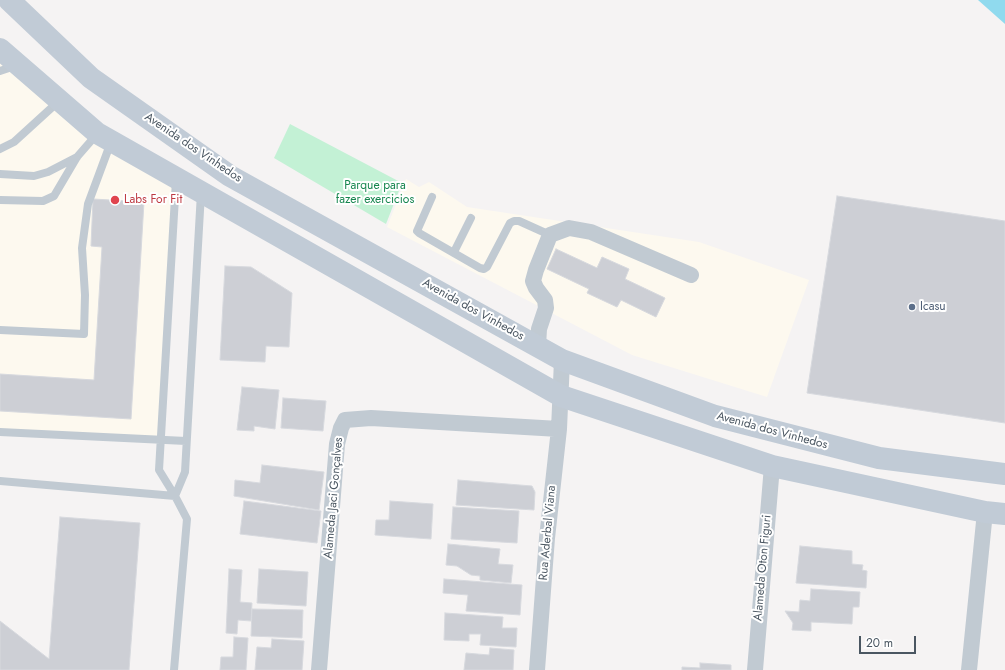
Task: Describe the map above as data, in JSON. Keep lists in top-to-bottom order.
{
  "streets": {
    "main road": ["Avenida dos Vinhedos"],
    "street": ["Alameda Jaci Gonçalves", "Rua Aderbal Viana", "Alameda Oton Figuri"]
  },
  "crossings": [
    ["Avenida dos Vinhedos", "Rua Aderbal Viana"],
    ["Alameda Jaci Gonçalves", "Rua Aderbal Viana"]
  ],
  "parks": ["Parque para fazer exercicios"],
  "places": ["Labs For Fit", "Icasu"],
  "scale_bar": "20 m"
}
